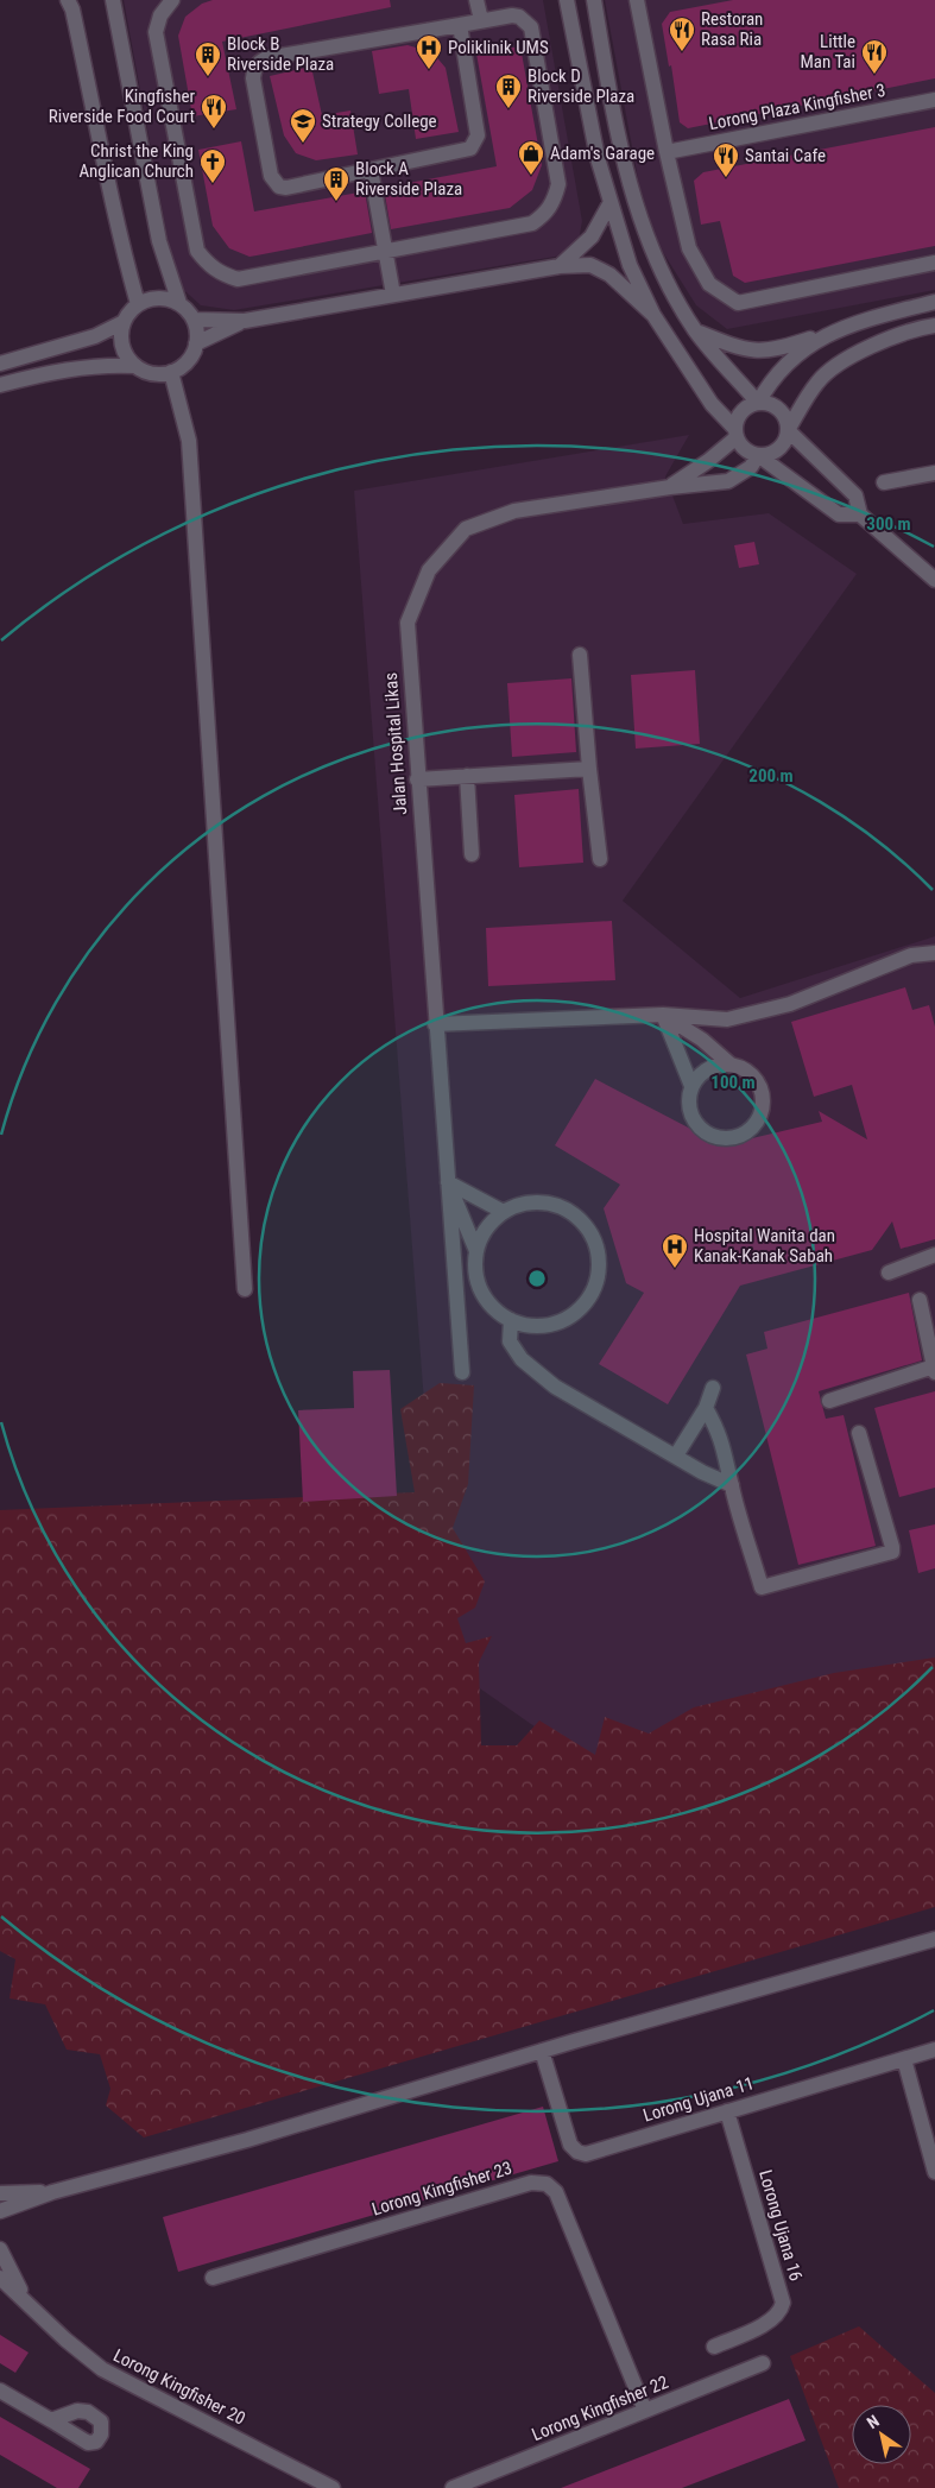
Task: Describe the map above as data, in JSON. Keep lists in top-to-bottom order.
{
  "streets": {
    "street": [
      "Lorong Plaza Kingfisher 3",
      "Jalan Hospital Likas",
      "Lorong Ujana 11",
      "Lorong Kingfisher 23",
      "Lorong Ujana 16",
      "Lorong Kingfisher 20",
      "Lorong Kingfisher 22"
    ]
  },
  "crossings": [
    ["Lorong Ujana 11", "Lorong Ujana 16"],
    ["Lorong Kingfisher 23", "Lorong Kingfisher 22"]
  ],
  "places": {
    "restaurant": [
      "Restoran Rasa Ria",
      "Little Man Tai",
      "Kingfisher Riverside Food Court",
      "Santai Cafe"
    ],
    "hospital": ["Poliklinik UMS", "Hospital Wanita dan Kanak-Kanak Sabah"],
    "building": ["Block B Riverside Plaza", "Block D Riverside Plaza", "Block A Riverside Plaza"],
    "school or university": ["Strategy College"],
    "shop": ["Adam's Garage"],
    "church": ["Christ the King Anglican Church"]
  },
  "north": "top left",
  "rings": ["300 m", "200 m", "100 m"]
}
